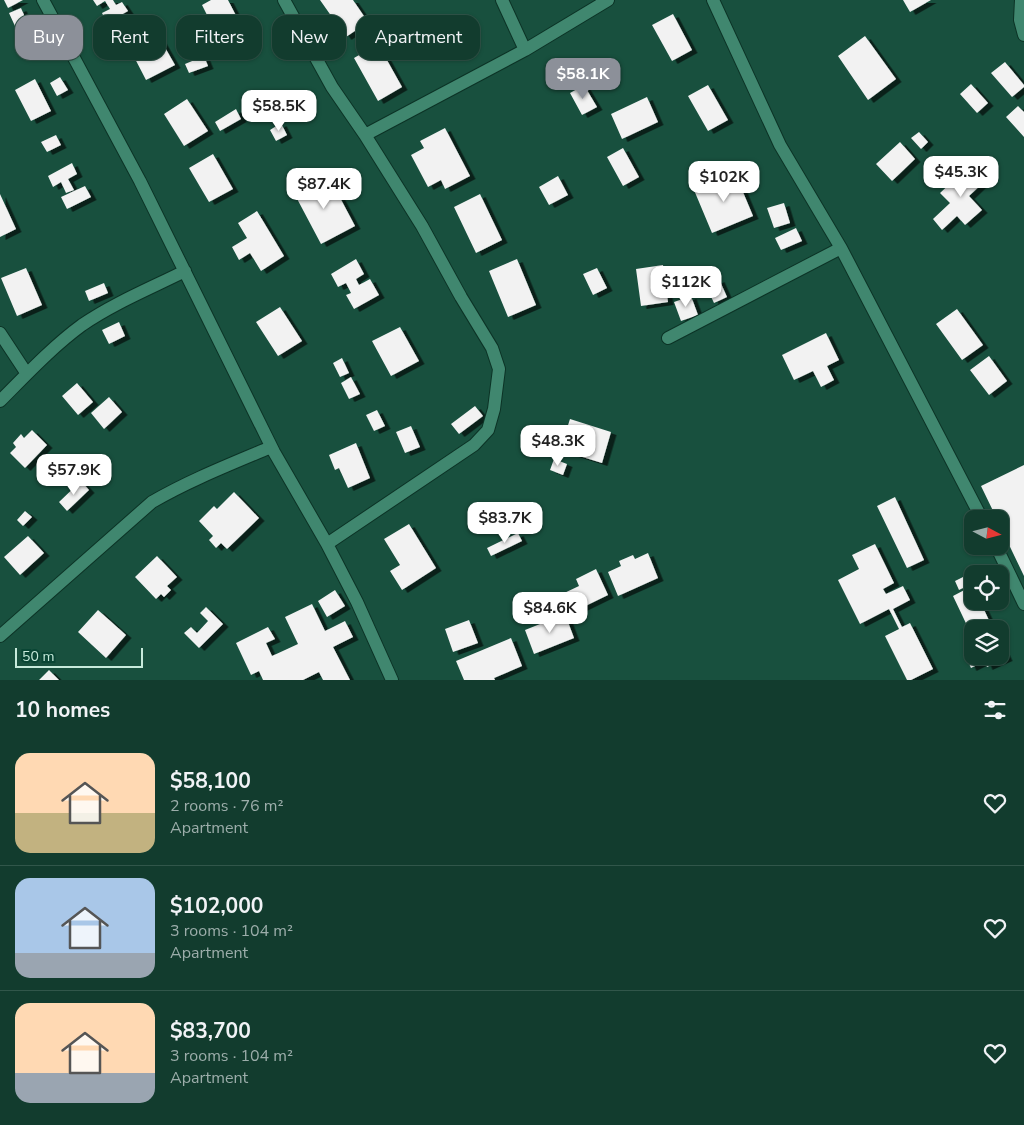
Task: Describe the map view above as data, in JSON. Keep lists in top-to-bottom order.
{
  "scale_bar": "50 m",
  "north": "right",
  "page": {
    "chip": [
      "Buy",
      "Rent",
      "Filters",
      "New",
      "Apartment"
    ],
    "price": [
      "$58.1K",
      "$58.5K",
      "$45.3K",
      "$102K",
      "$87.4K",
      "$112K",
      "$48.3K",
      "$57.9K",
      "$83.7K",
      "$84.6K"
    ],
    "scale": "50 m",
    "heading": "10 homes",
    "list": [
      {
        "name": "$58,100",
        "note": "2 rooms · 76 m² · Apartment"
      },
      {
        "name": "$102,000",
        "note": "3 rooms · 104 m² · Apartment"
      },
      {
        "name": "$83,700",
        "note": "3 rooms · 104 m² · Apartment"
      }
    ]
  }
}
